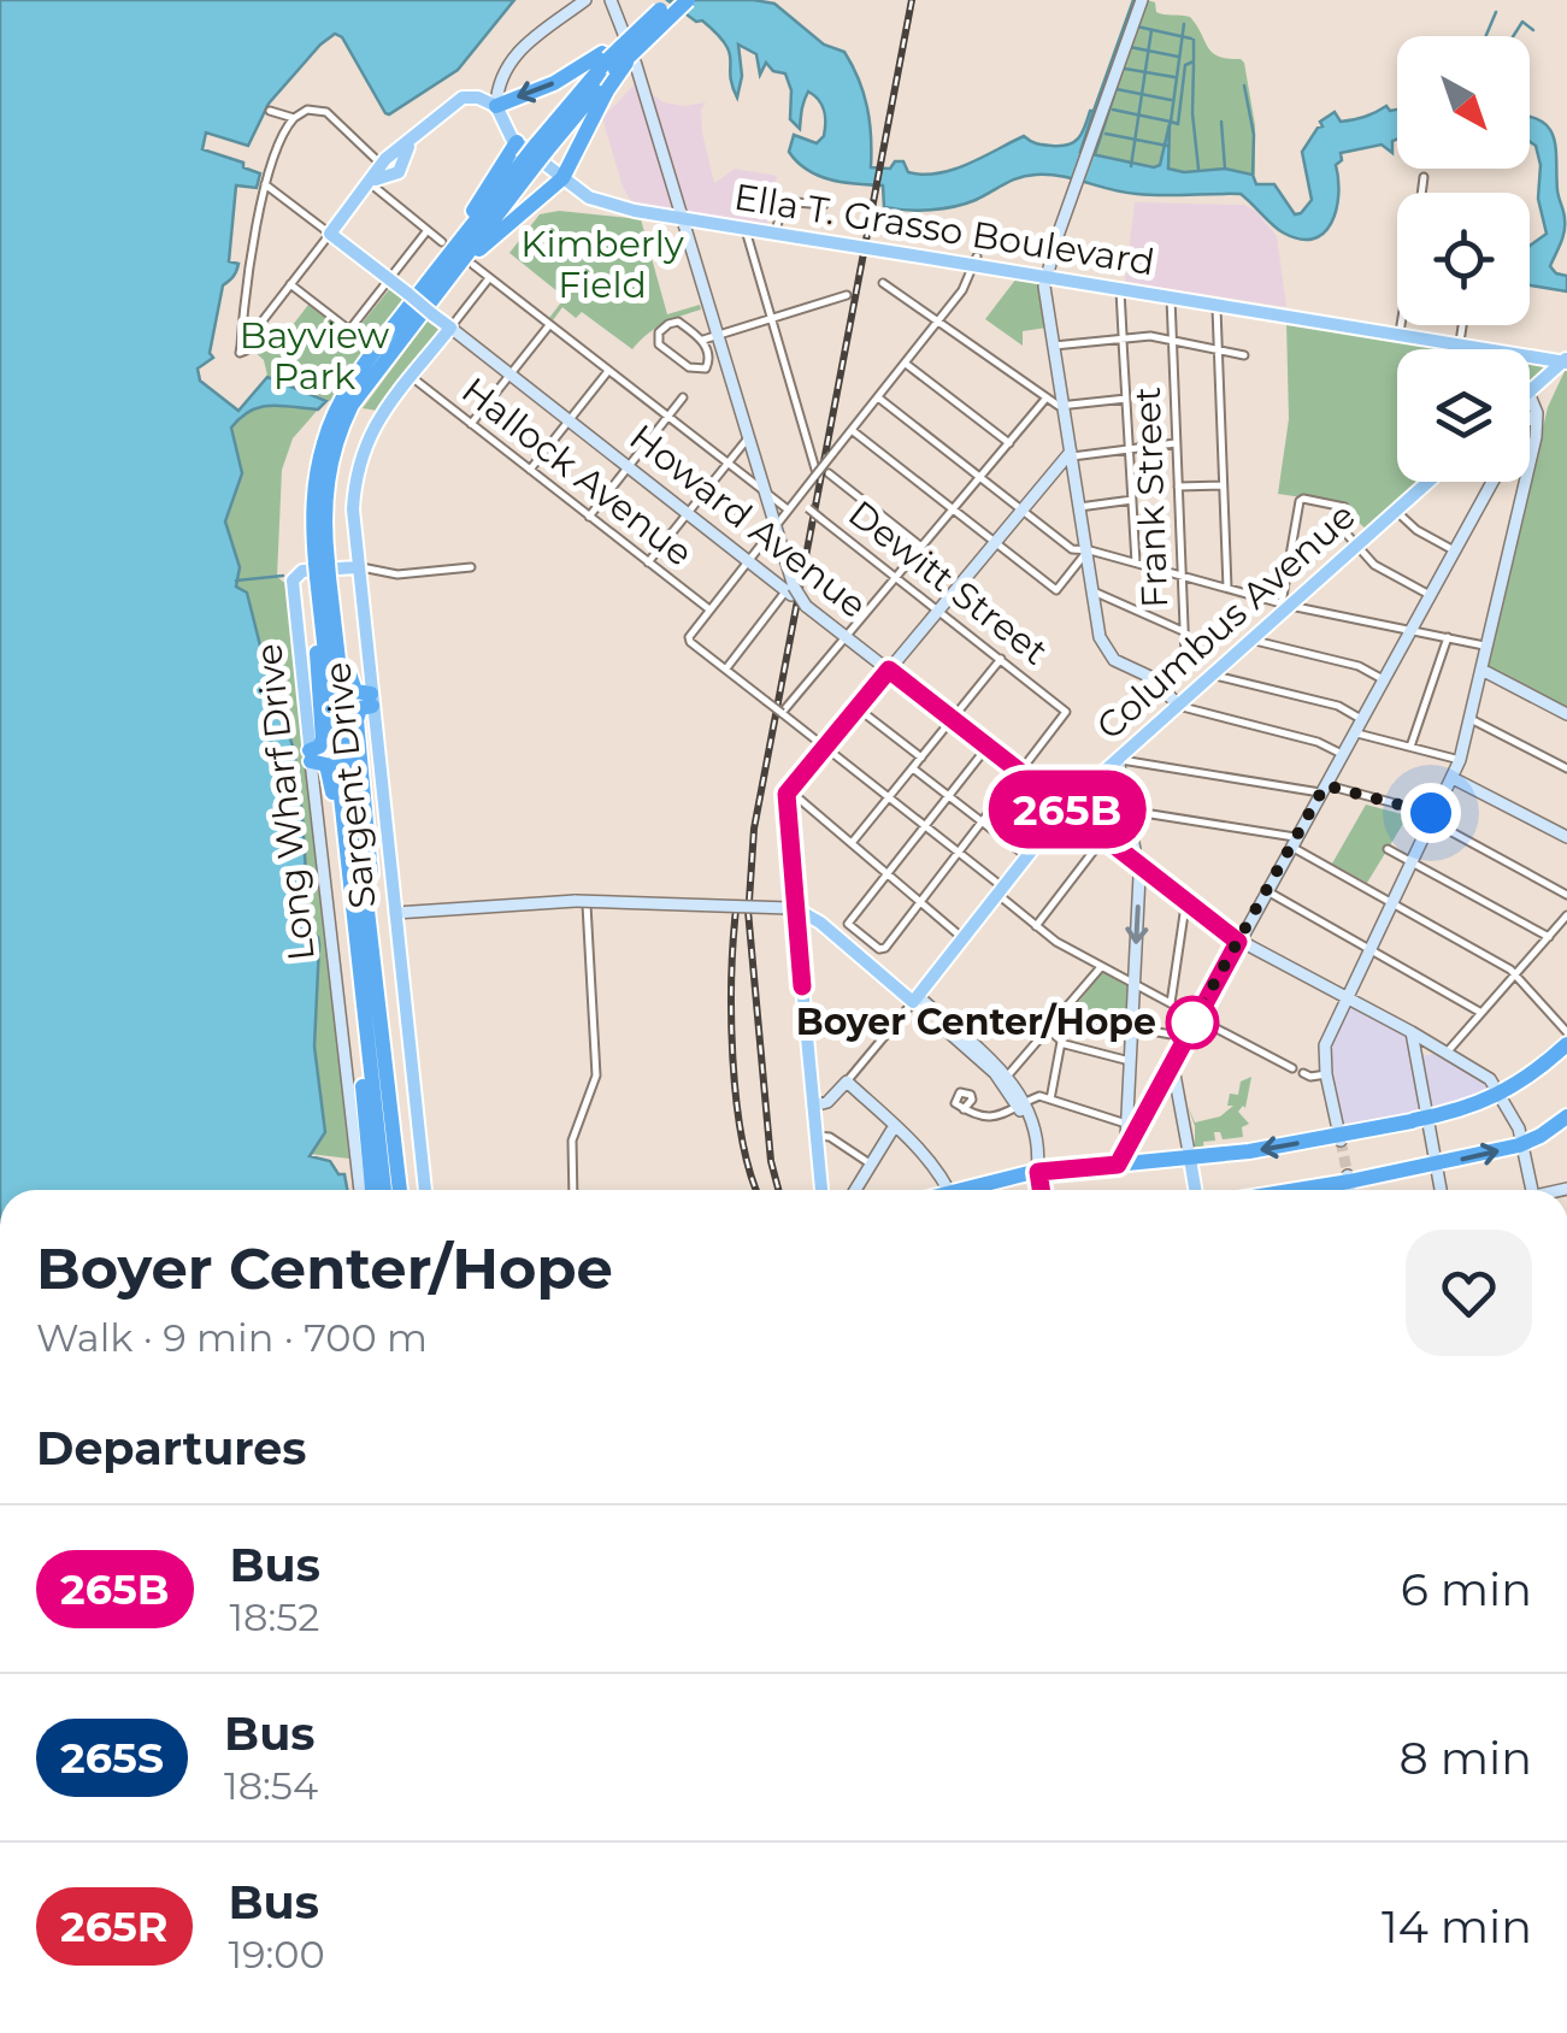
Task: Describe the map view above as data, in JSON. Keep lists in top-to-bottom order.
{
  "streets": {
    "main road": [
      "Ella T. Grasso Boulevard",
      "Howard Avenue",
      "Columbus Avenue",
      "Sargent Drive",
      "Long Wharf Drive"
    ],
    "street": ["Hallock Avenue", "Frank Street", "Dewitt Street"]
  },
  "crossings": [
    ["Ella T. Grasso Boulevard", "Frank Street"],
    ["Hallock Avenue", "Sargent Drive"],
    ["Howard Avenue", "Dewitt Street"],
    ["Howard Avenue", "Columbus Avenue"],
    ["Howard Avenue", "Sargent Drive"],
    ["Sargent Drive", "Long Wharf Drive"]
  ],
  "parks": ["Kimberly Field", "Bayview Park"],
  "places": ["Boyer Center/Hope"],
  "lines": ["bus line 265B"],
  "north": "bottom right",
  "page": {
    "on_map": "265B",
    "heading": [
      ["Boyer Center/Hope", "Walk · 9 min · 700 m"],
      "Departures"
    ],
    "list": [
      {
        "mark": "265B",
        "name": "Bus",
        "note": "18:52",
        "value": "6 min"
      },
      {
        "mark": "265S",
        "name": "Bus",
        "note": "18:54",
        "value": "8 min"
      },
      {
        "mark": "265R",
        "name": "Bus",
        "note": "19:00",
        "value": "14 min"
      }
    ]
  }
}
